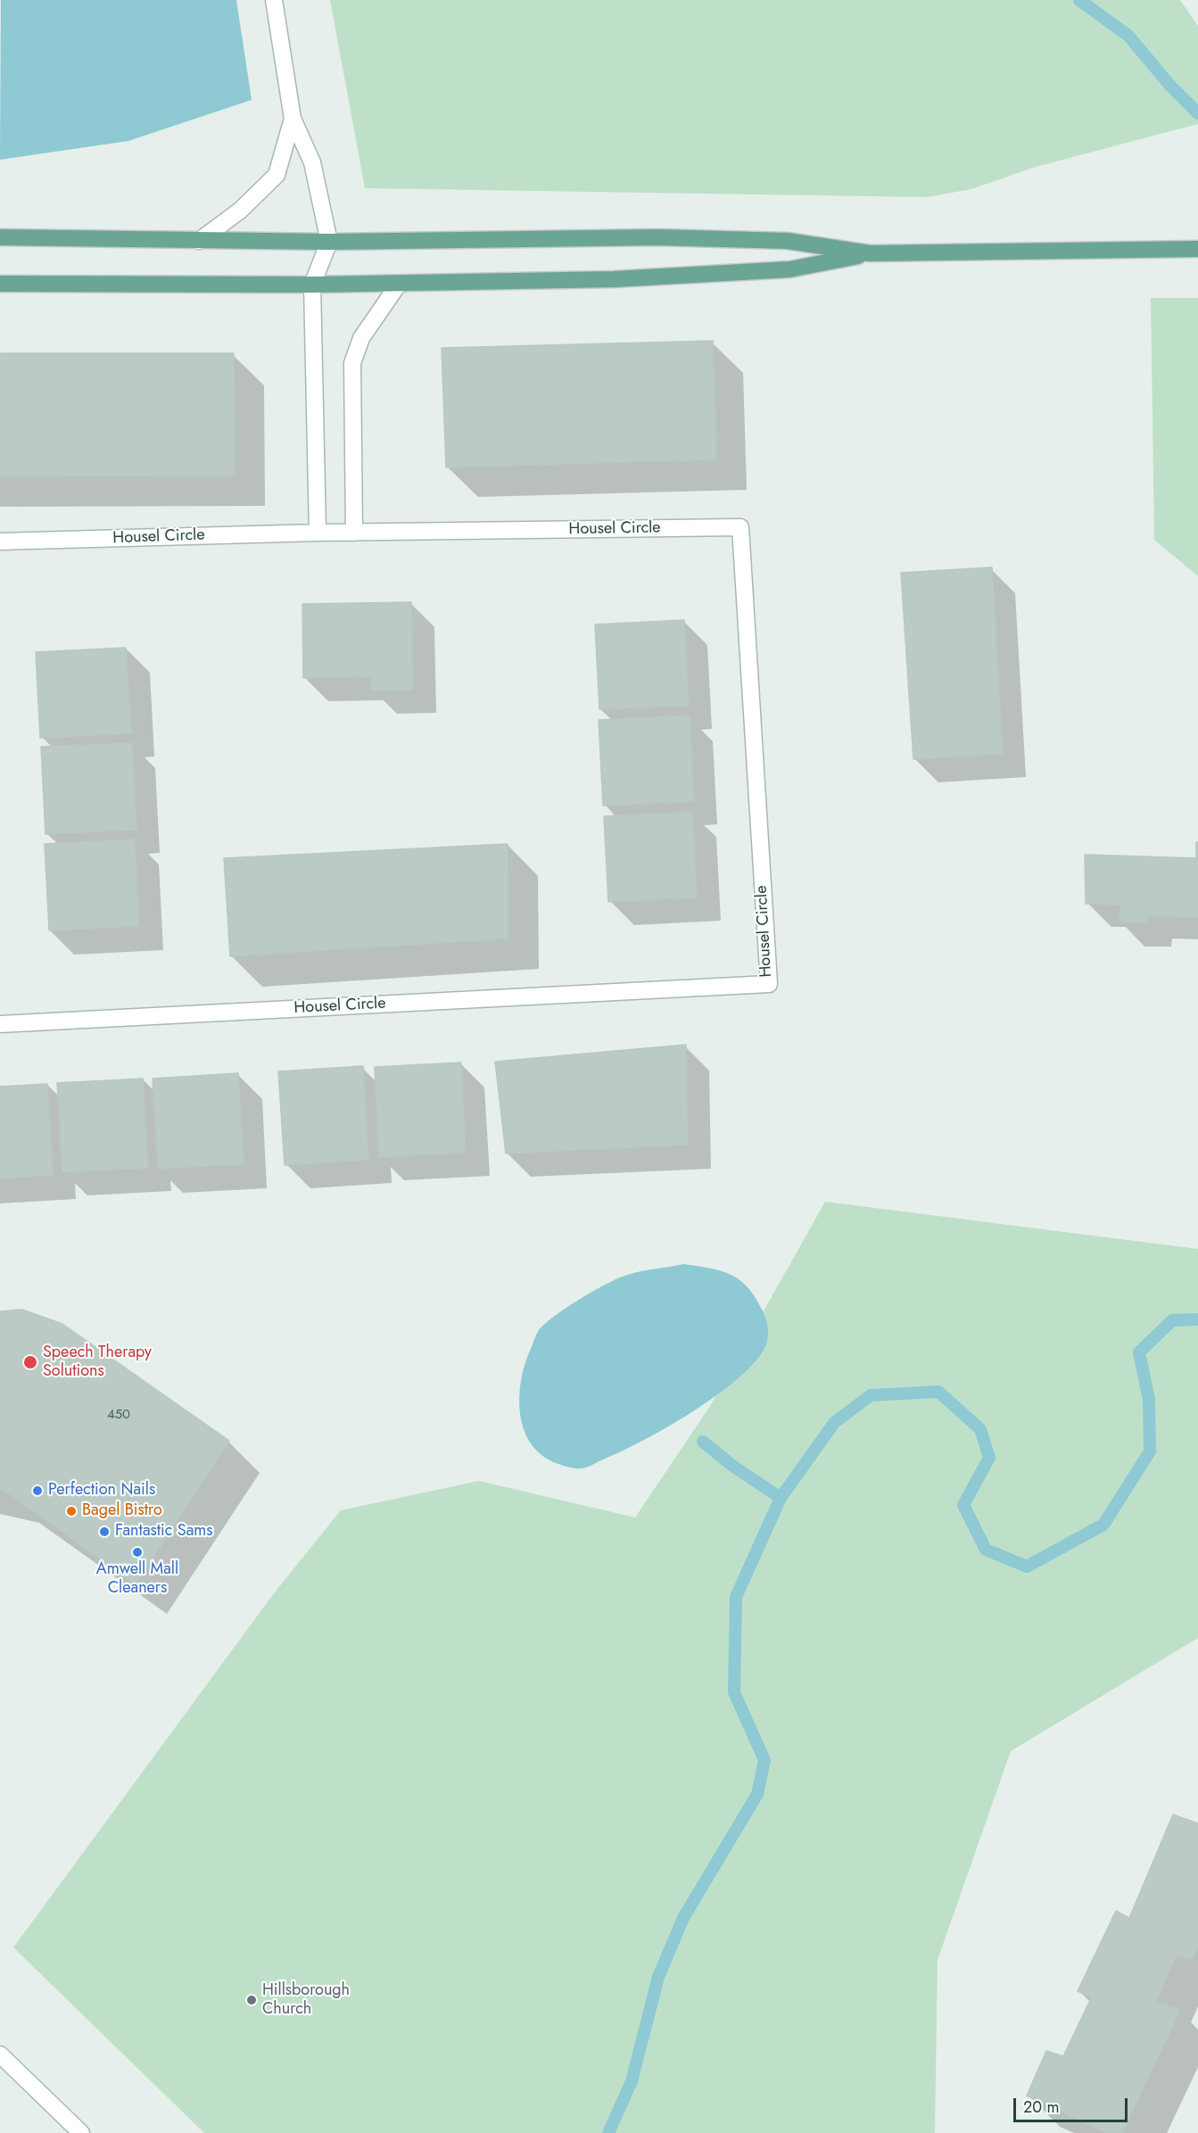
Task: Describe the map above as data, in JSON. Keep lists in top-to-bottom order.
{
  "streets": {
    "main road": ["Housel Circle"]
  },
  "places": [
    "Speech Therapy Solutions",
    "Perfection Nails",
    "Bagel Bistro",
    "Fantastic Sams",
    "Amwell Mall Cleaners",
    "Hillsborough Church"
  ],
  "house_numbers": ["450"],
  "scale_bar": "20 m"
}
